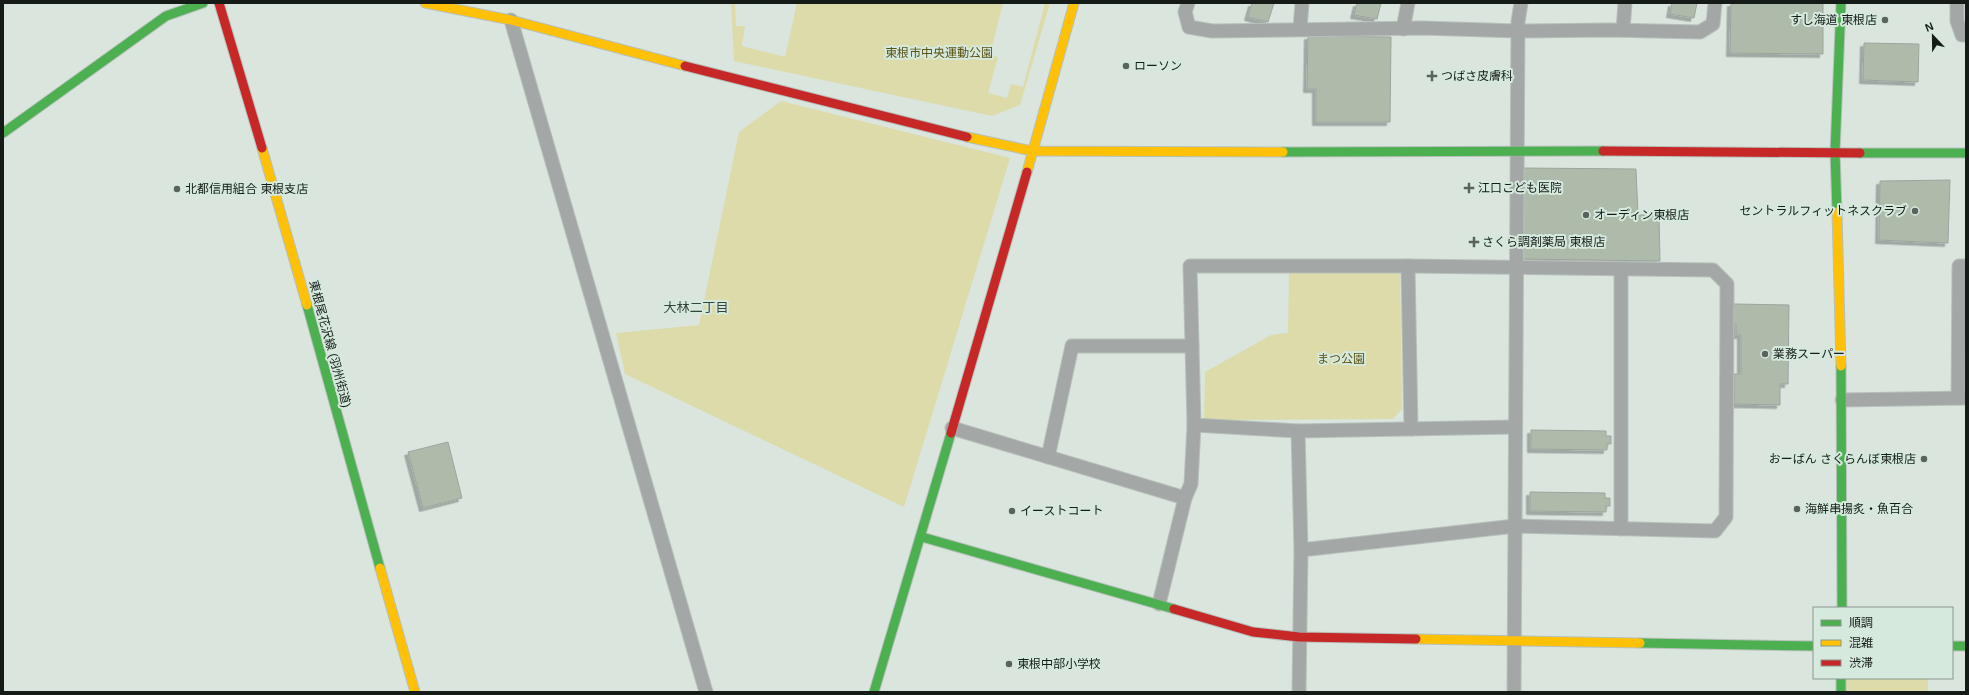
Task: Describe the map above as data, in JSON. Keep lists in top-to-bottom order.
{
  "streets": {
    "street": ["東根尾花沢線 (羽州街道)"]
  },
  "districts": ["大林二丁目"],
  "parks": ["東根市中央運動公園", "まつ公園"],
  "places": {
    "other": [
      "すし海道 東根店",
      "ローソン",
      "北都信用組合 東根支店",
      "セントラルフィットネスクラブ",
      "オーディン東根店",
      "業務スーパー",
      "おーばん さくらんぼ東根店",
      "海鮮串揚炙・魚百合",
      "イーストコート",
      "東根中部小学校"
    ],
    "health": ["つばさ皮膚科", "江口こども医院", "さくら調剤薬局 東根店"]
  },
  "legend": ["順調", "混雑", "渋滞"],
  "north": "top"
}
